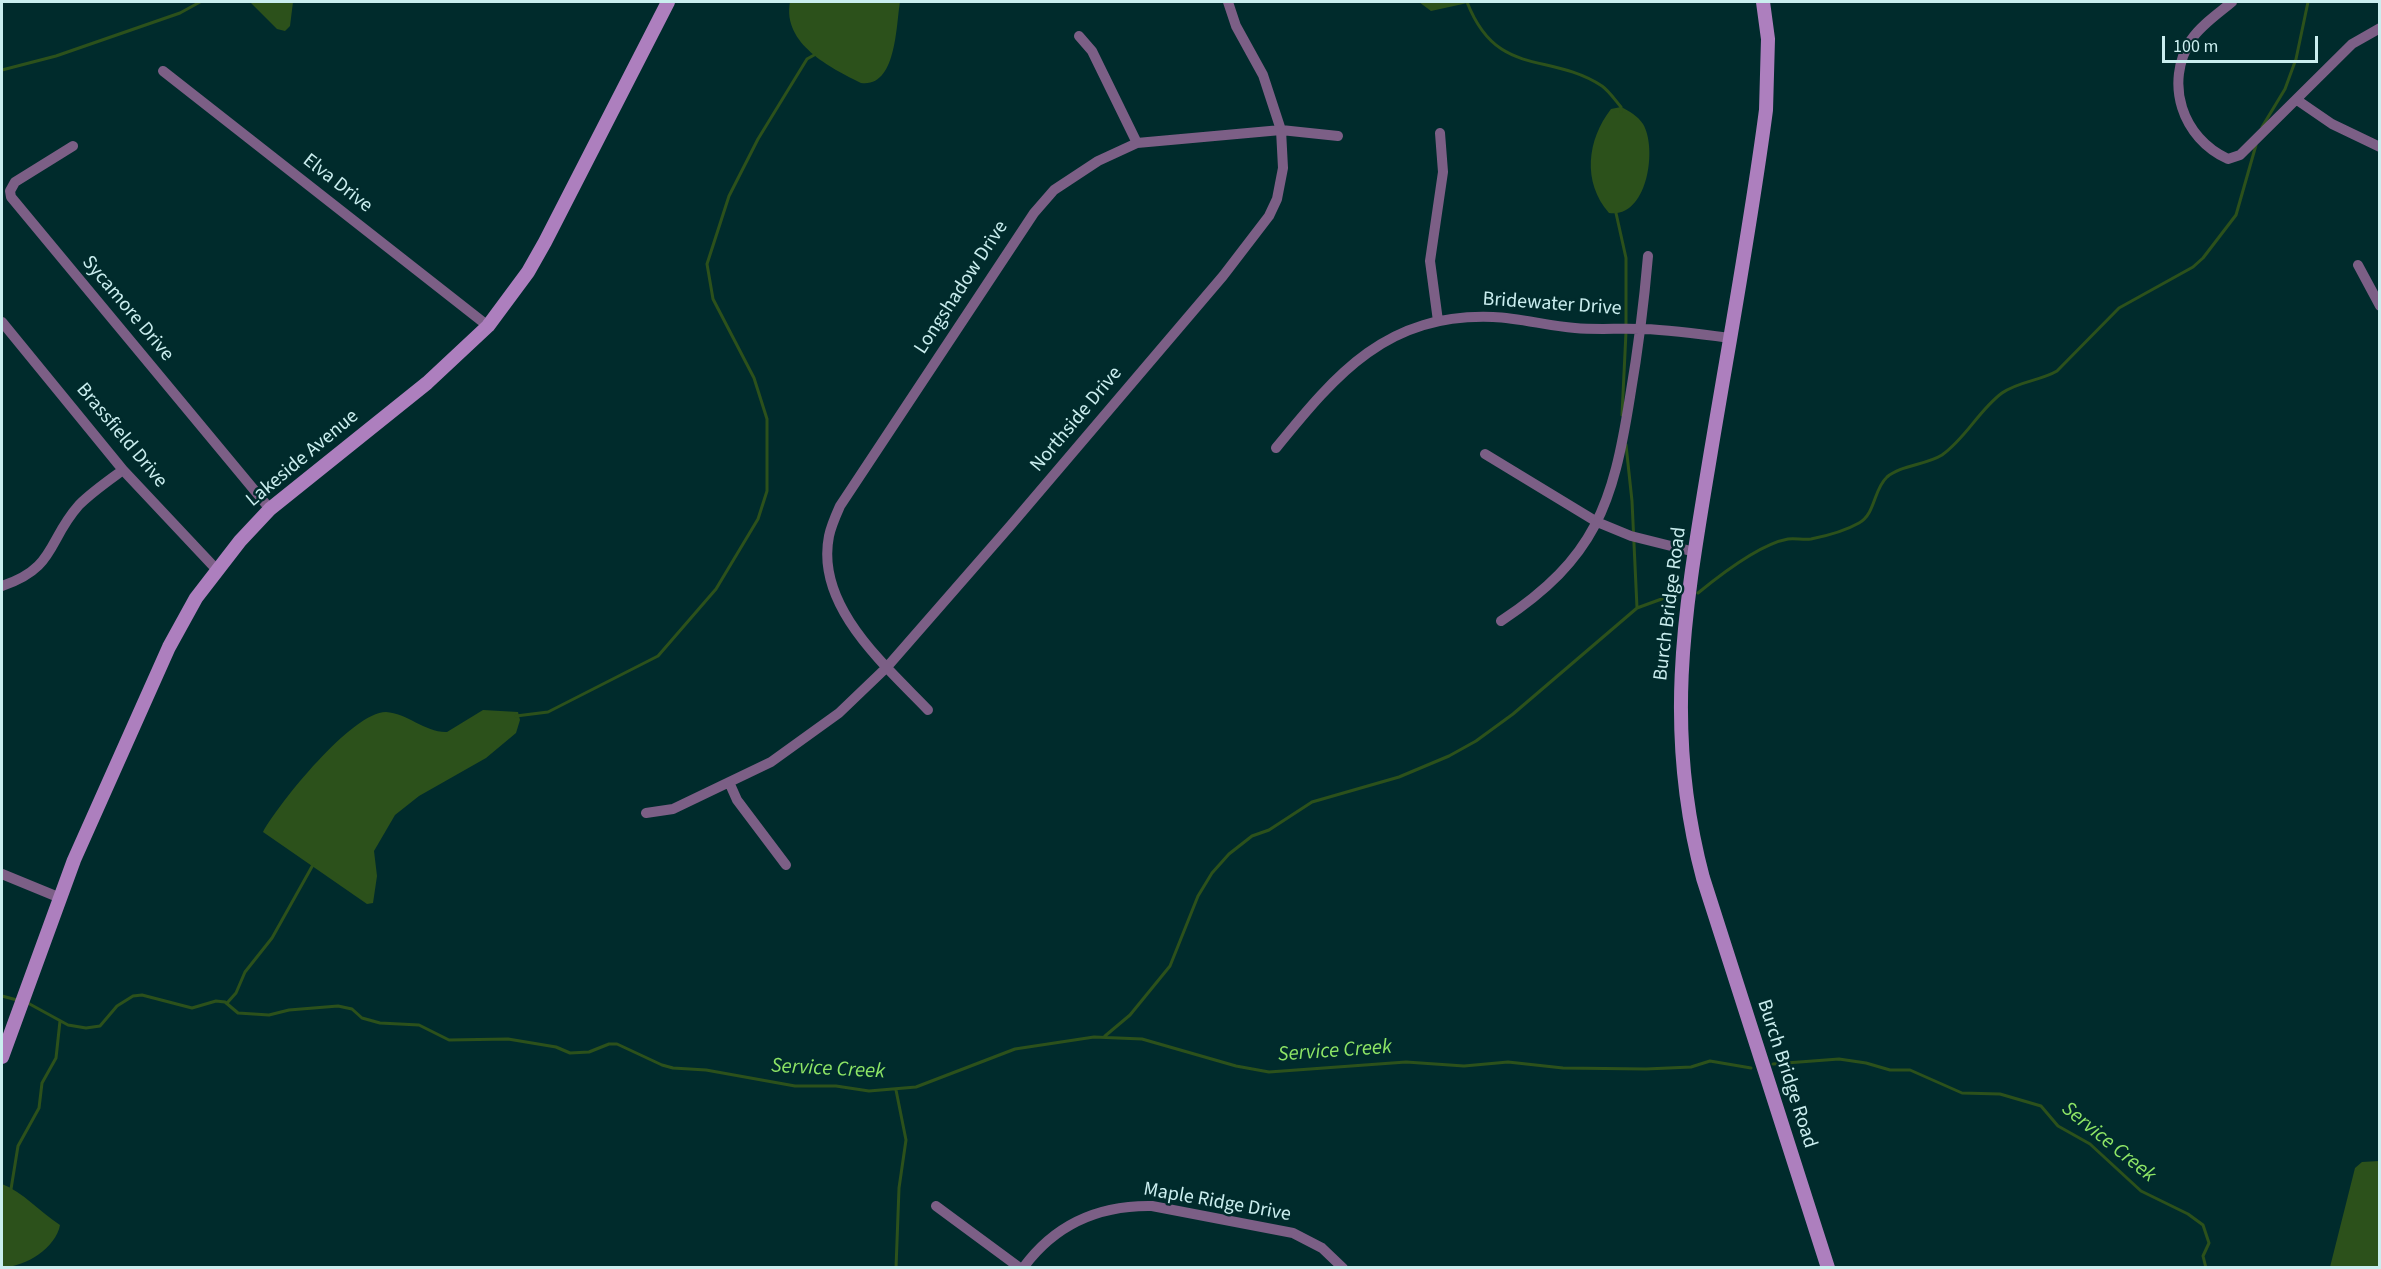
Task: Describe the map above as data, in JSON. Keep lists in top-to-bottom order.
{
  "streets": {
    "street": [
      "Elva Drive",
      "Longshadow Drive",
      "Bridewater Drive",
      "Sycamore Drive",
      "Northside Drive",
      "Brassfield Drive",
      "Lakeside Avenue",
      "Burch Bridge Road",
      "Maple Ridge Drive"
    ]
  },
  "crossings": [
    ["Elva Drive", "Lakeside Avenue"],
    ["Longshadow Drive", "Northside Drive"],
    ["Bridewater Drive", "Burch Bridge Road"],
    ["Sycamore Drive", "Lakeside Avenue"],
    ["Brassfield Drive", "Lakeside Avenue"]
  ],
  "water": ["Service Creek"],
  "scale_bar": "100 m"
}
